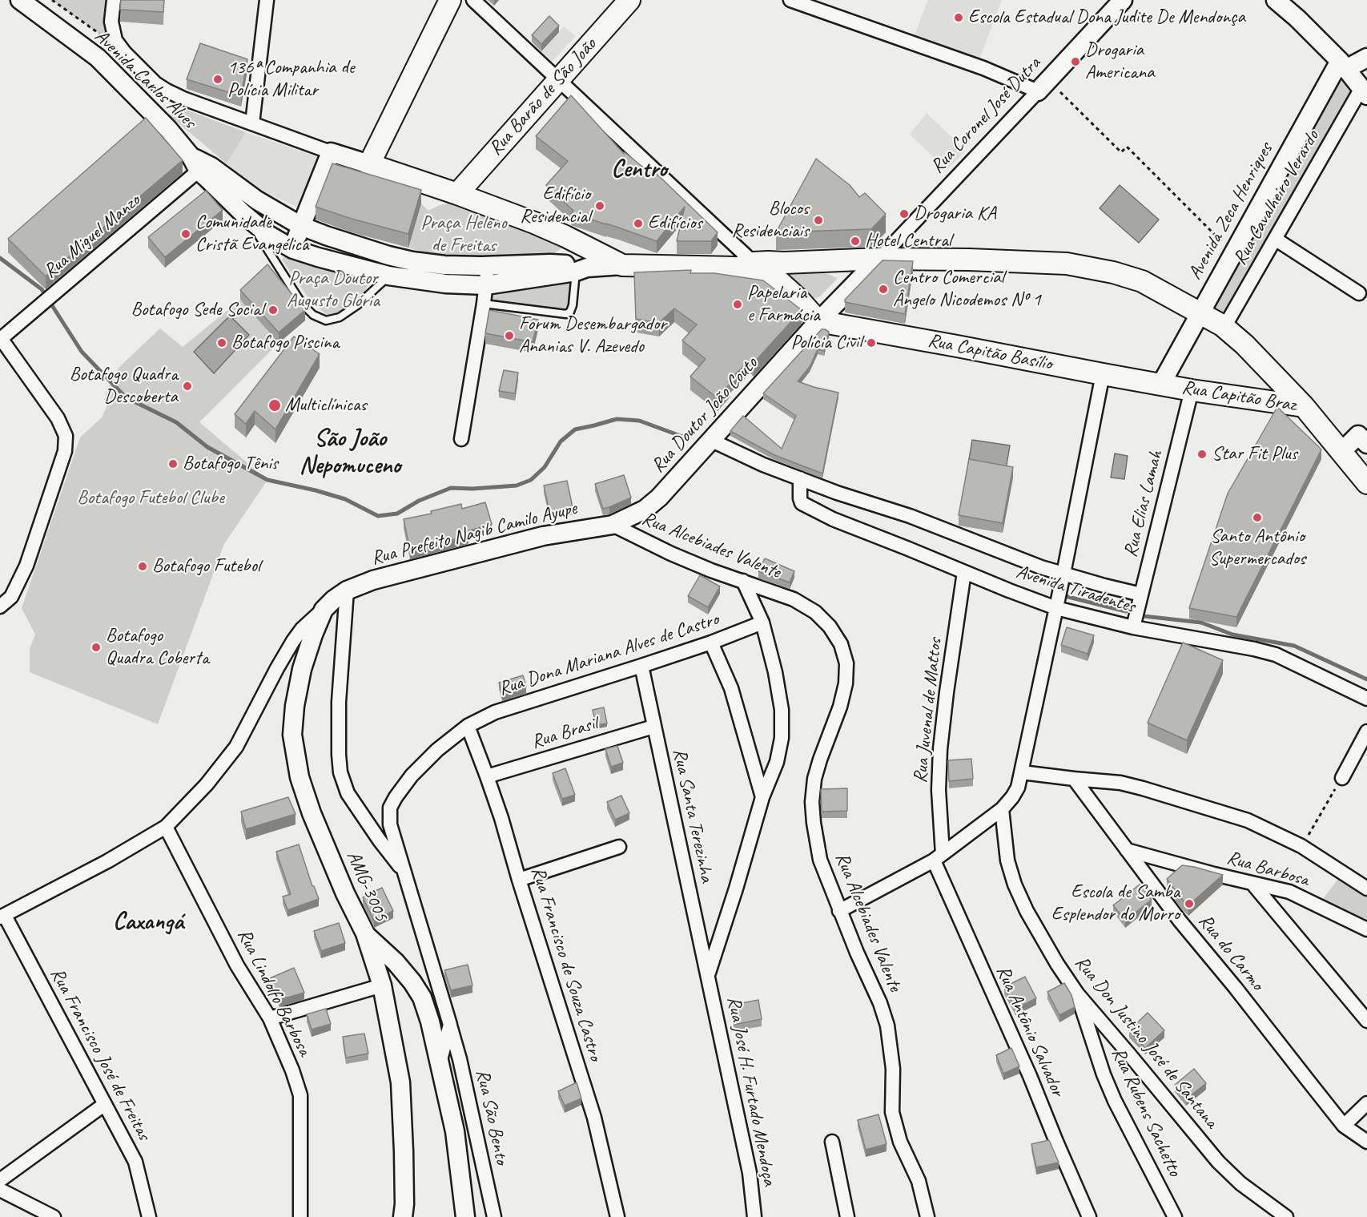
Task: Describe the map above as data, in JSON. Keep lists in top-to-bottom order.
{
  "streets": {
    "main road": [
      "Avenida Carlos Alves",
      "Rua Barão de São João",
      "Rua Coronel José Dutra",
      "Avenida Zeca Henriques",
      "Rua Capitão Basílio",
      "Rua Capitão Braz",
      "Rua Doutor João Couto",
      "Rua Prefeito Nagib Camilo Ayupe",
      "AMG-3005"
    ],
    "street": [
      "Rua Cavalheiro Verardo",
      "Rua Miguel Manzo",
      "Rua Elias Lamah",
      "Rua Alcebiades Valente",
      "Avenida Tiradentes",
      "Rua Dona Mariana Alves de Castro",
      "Rua Juvenal de Mattos",
      "Rua Brasil",
      "Rua Santa Terezinha",
      "Rua Barbosa",
      "Rua do Carmo",
      "Rua Francisco de Souza Castro",
      "Rua Lindolfo Barbosa",
      "Rua Antônio Salvador",
      "Rua Don Justino José de Santana",
      "Rua Francisco José de Freitas",
      "Rua José H. Furtado Mendoça",
      "Rua Rubens Sachetto",
      "Rua São Bento"
    ]
  },
  "crossings": [
    ["Avenida Carlos Alves", "Rua Miguel Manzo"],
    ["Rua Coronel José Dutra", "Rua Doutor João Couto"],
    ["Avenida Zeca Henriques", "Rua Capitão Basílio"],
    ["Avenida Zeca Henriques", "Rua Capitão Braz"],
    ["Rua Capitão Basílio", "Rua Capitão Braz"],
    ["Rua Capitão Basílio", "Rua Doutor João Couto"],
    ["Rua Capitão Braz", "Rua Elias Lamah"],
    ["Rua Doutor João Couto", "Rua Prefeito Nagib Camilo Ayupe"],
    ["Rua Doutor João Couto", "Rua Alcebiades Valente"],
    ["Rua Elias Lamah", "Avenida Tiradentes"],
    ["Rua Prefeito Nagib Camilo Ayupe", "Rua Alcebiades Valente"],
    ["Rua Prefeito Nagib Camilo Ayupe", "AMG-3005"],
    ["Avenida Tiradentes", "Rua Juvenal de Mattos"],
    ["Rua Dona Mariana Alves de Castro", "Rua Santa Terezinha"],
    ["Rua Dona Mariana Alves de Castro", "Rua Francisco de Souza Castro"],
    ["Rua Dona Mariana Alves de Castro", "Rua São Bento"],
    ["Rua Juvenal de Mattos", "Rua Antônio Salvador"],
    ["Rua Brasil", "Rua Santa Terezinha"],
    ["Rua Brasil", "Rua Francisco de Souza Castro"],
    ["Rua Santa Terezinha", "Rua José H. Furtado Mendoça"],
    ["Rua Barbosa", "Rua do Carmo"],
    ["Rua Don Justino José de Santana", "Rua Rubens Sachetto"]
  ],
  "districts": ["Centro", "São João Nepomuceno", "Caxangá"],
  "parks": ["Praça Heleno de Freitas", "Praça Doutor Augusto Glória", "Botafogo Futebol Clube"],
  "places": [
    "Escola Estadual Dona Judite De Mendonça",
    "Drogaria Americana",
    "136ª Companhia de Polícia Militar",
    "Edifício Residencial",
    "Drogaria KA",
    "Blocos Residenciais",
    "Edifícios",
    "Comunidade Cristã Evangélica",
    "Hotel Central",
    "Centro Comercial Ângelo Nicodemos Nº 1",
    "Papelaria e Farmácia",
    "Botafogo Sede Social",
    "Forum Desembargador Ananias V. Azevedo",
    "Botafogo Piscina",
    "Polícia Civil",
    "Botafogo Quadra Descoberta",
    "Multiclínicas",
    "Star Fit Plus",
    "Botafogo Tênis",
    "Santo Antônio Supermercados",
    "Botafogo Futebol",
    "Botafogo Quadra Coberta",
    "Escola de Samba Esplendor do Morro"
  ]
}
